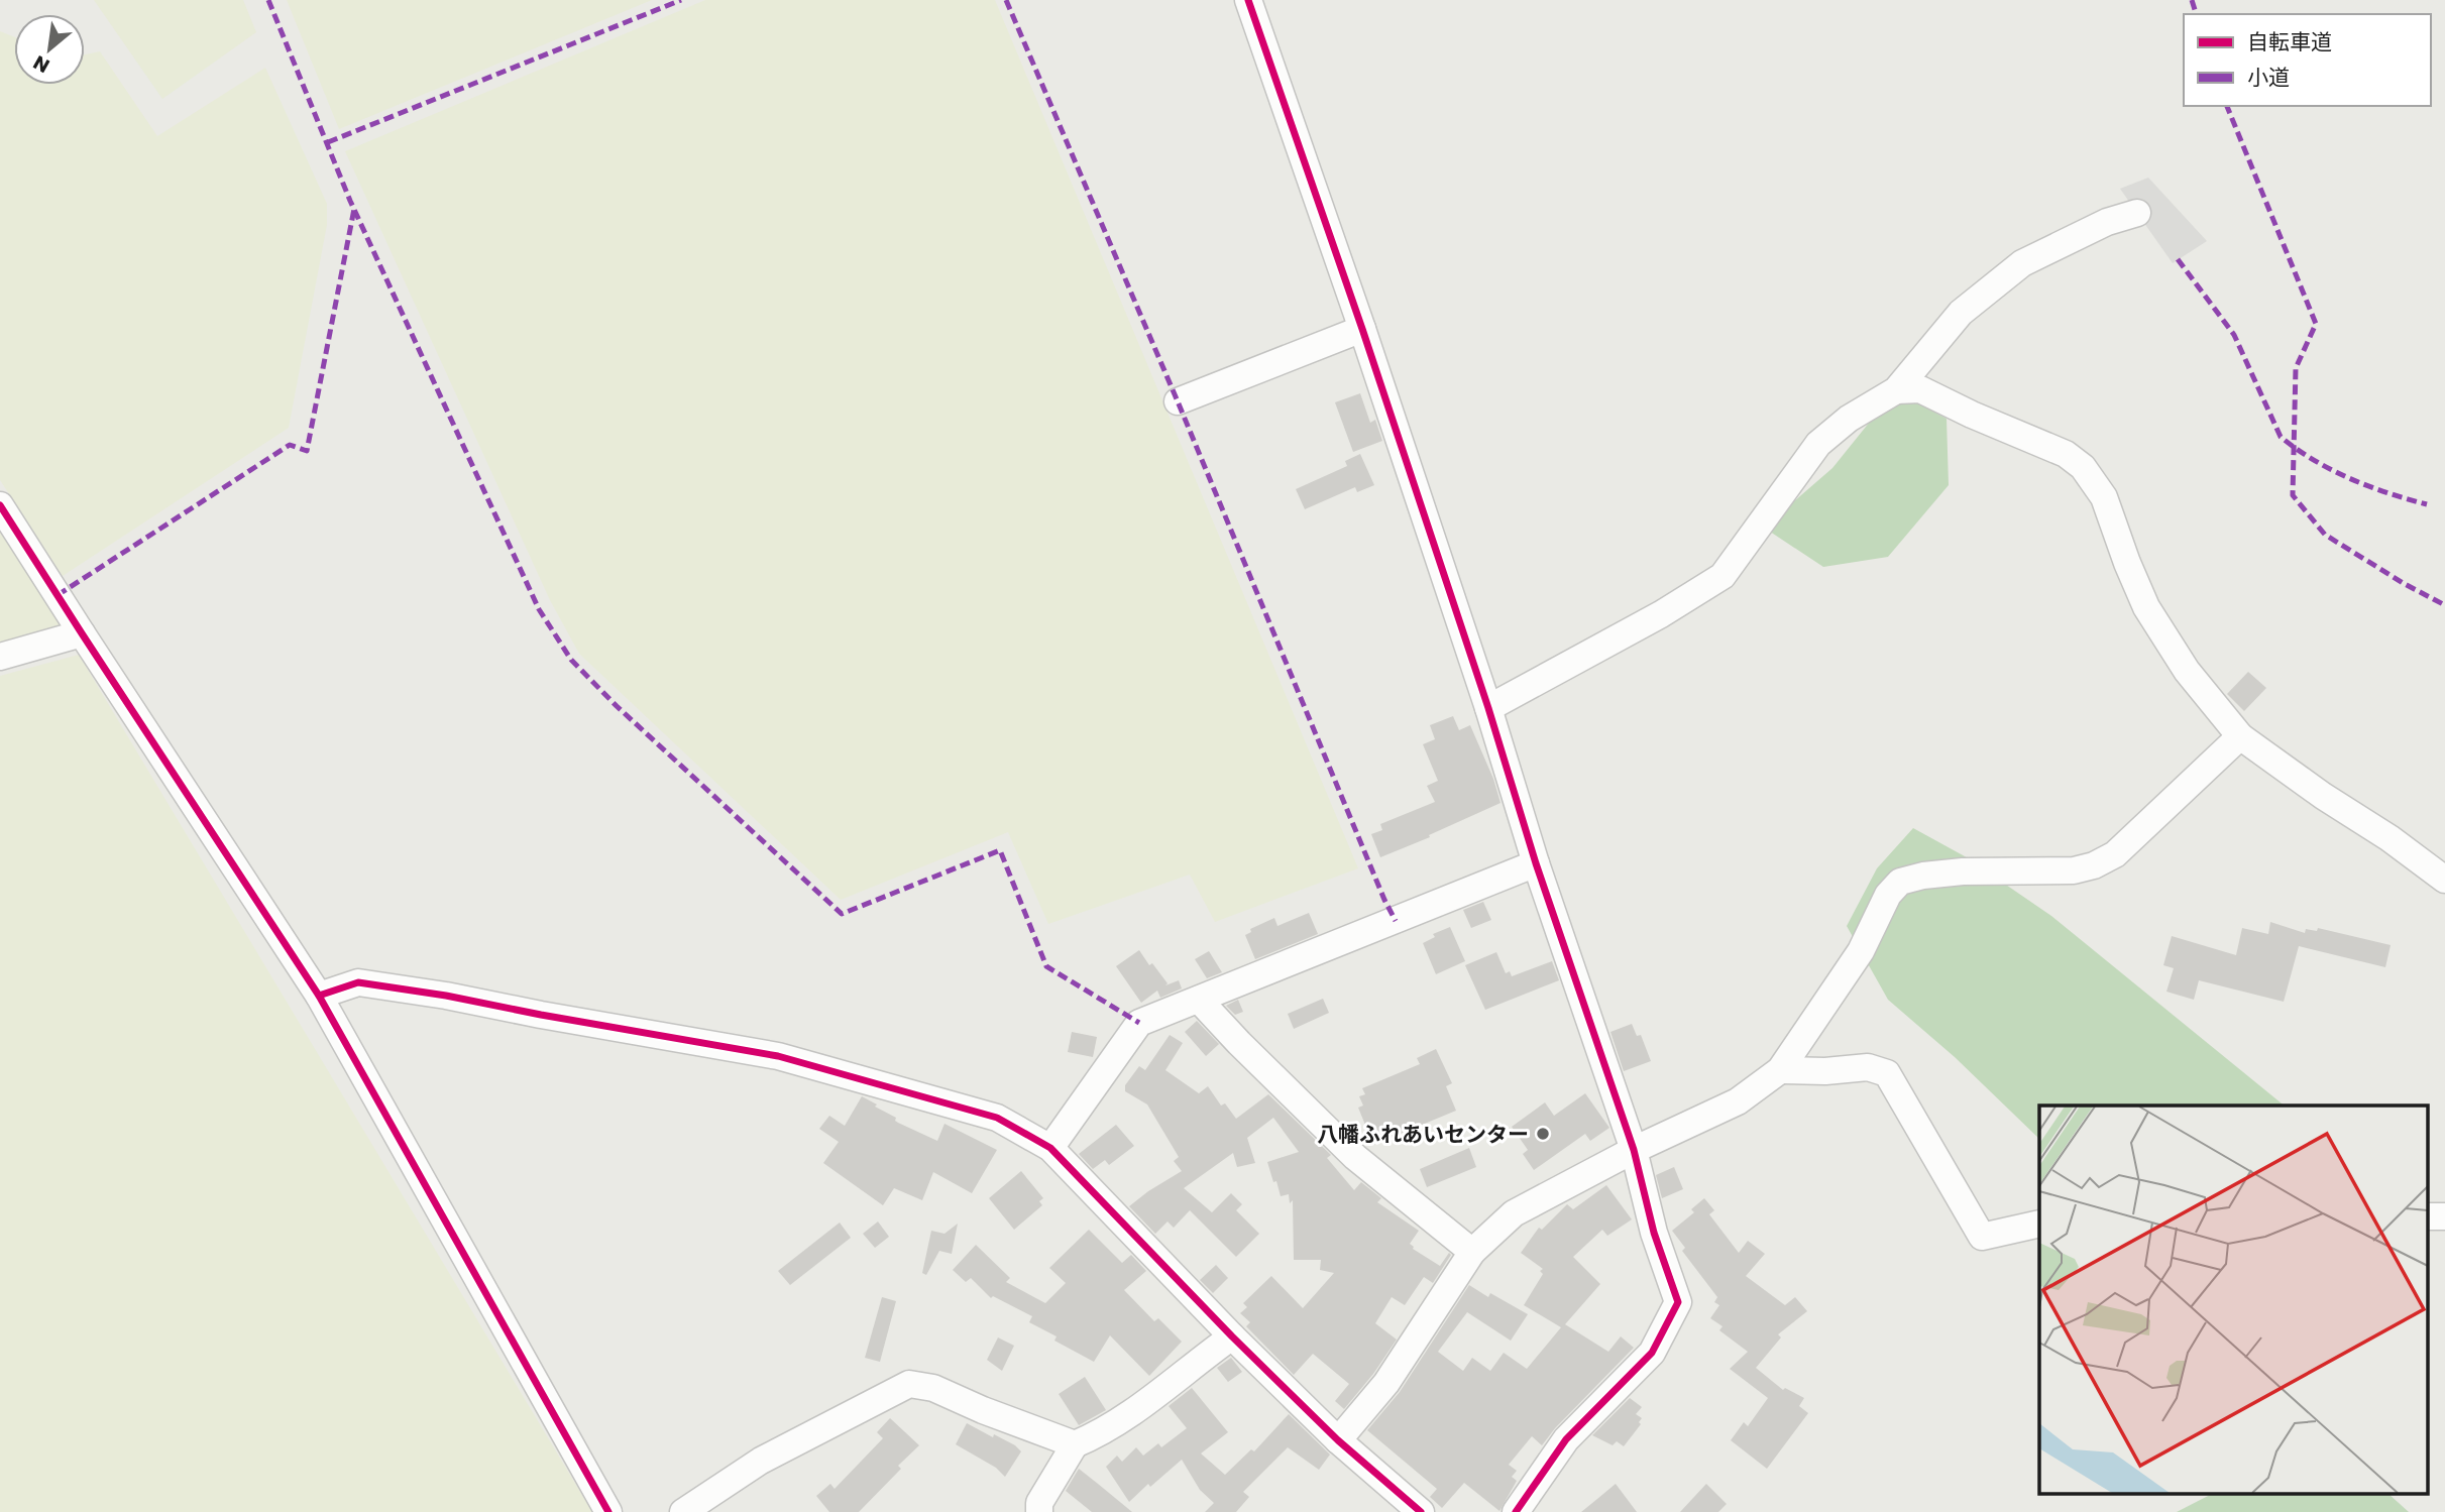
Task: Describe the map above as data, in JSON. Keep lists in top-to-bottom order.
{
  "places": ["八幡ふれあいセンター"],
  "legend": ["自転車道", "小道"],
  "north": "bottom left"
}
